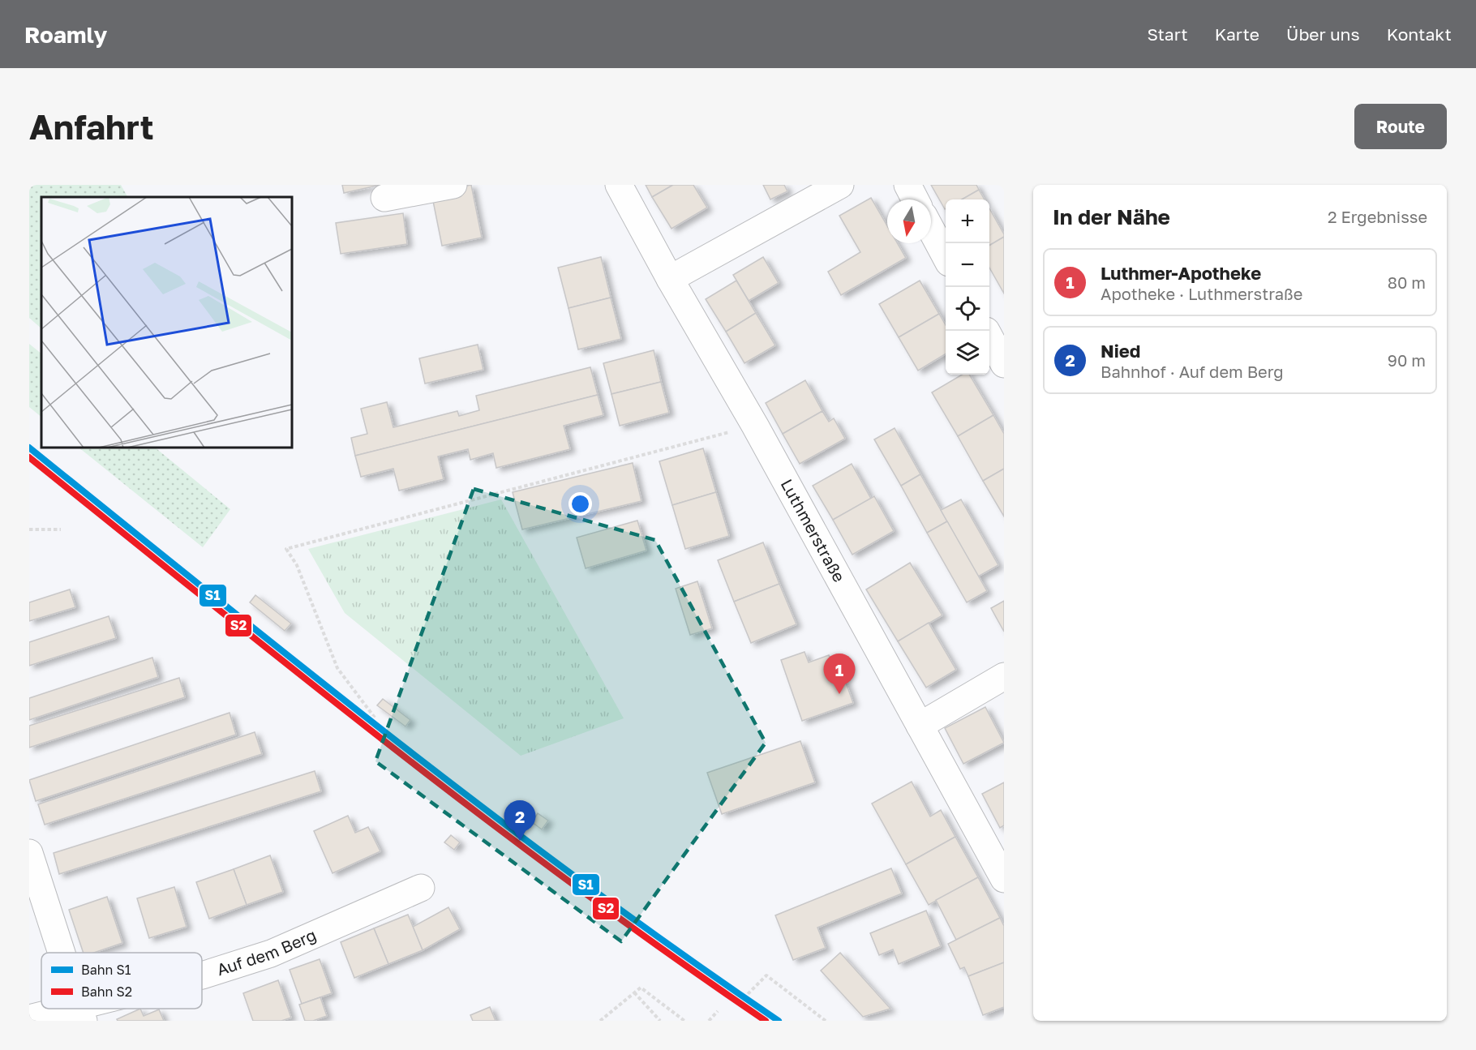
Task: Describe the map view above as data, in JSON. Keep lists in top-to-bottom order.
{
  "streets": {
    "street": ["Luthmerstraße", "Auf dem Berg"]
  },
  "lines": ["rail line S1", "rail line S2"],
  "legend": ["Bahn S1", "Bahn S2"],
  "north": "bottom",
  "page": {
    "header": "Roamly",
    "nav": [
      "Start",
      "Karte",
      "Über uns",
      "Kontakt"
    ],
    "buttons": "Route",
    "title": "Anfahrt",
    "heading": ["In der Nähe", "2 Ergebnisse"],
    "map_buttons": ["+", "−"],
    "list": [
      {
        "mark": "1",
        "name": "Luthmer-Apotheke",
        "note": "Apotheke · Luthmerstraße",
        "value": "80 m"
      },
      {
        "mark": "2",
        "name": "Nied",
        "note": "Bahnhof · Auf dem Berg",
        "value": "90 m"
      }
    ],
    "pins": ["1", "2"]
  }
}
